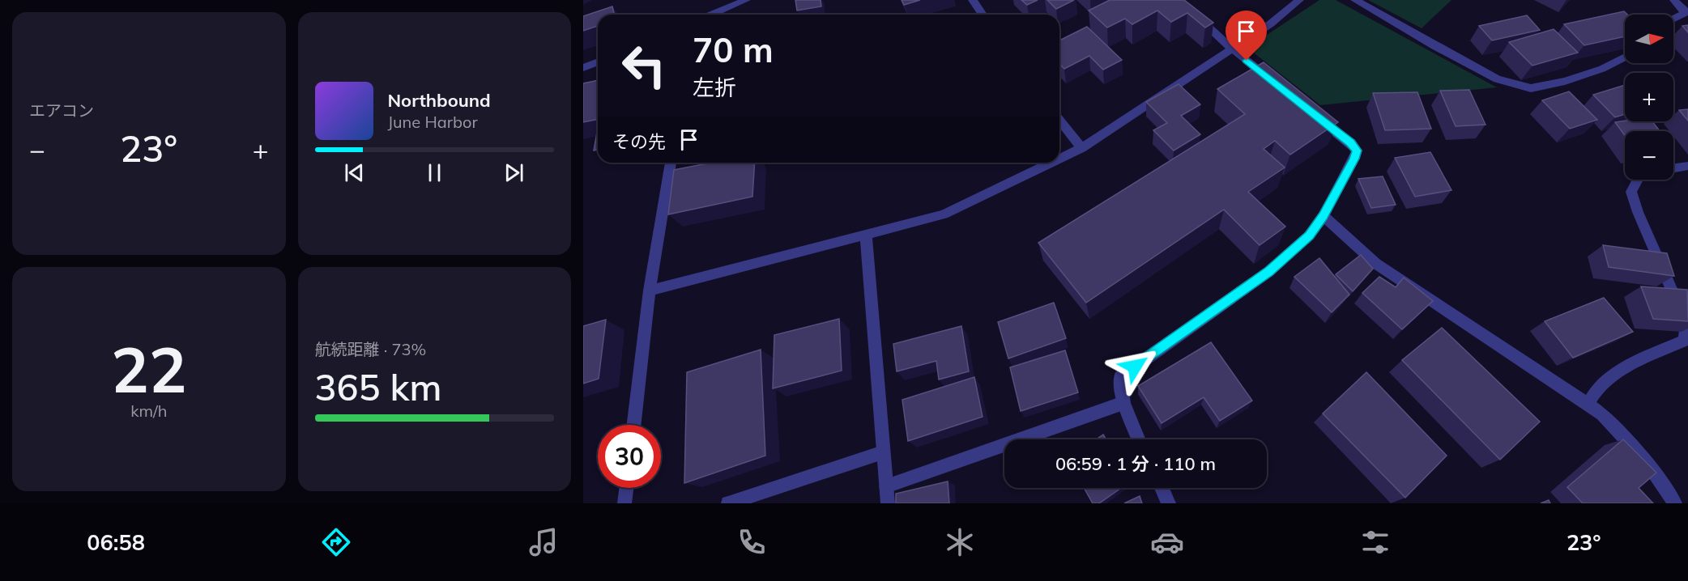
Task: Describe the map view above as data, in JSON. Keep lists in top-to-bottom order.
{
  "north": "right",
  "page": {
    "tile": [
      "エアコン",
      ["22", "km/h"],
      ["航続距離 · 73%", "365 km"]
    ],
    "map_buttons": ["+", "−"],
    "turn": ["70 m", "左折"],
    "song": ["Northbound", "June Harbor"],
    "then": "その先",
    "heat": ["−", "23°", "+"],
    "limit": "30",
    "trip": "06:59 · 1 分 · 110 m",
    "tabs": ["06:58", "23°"]
  }
}
